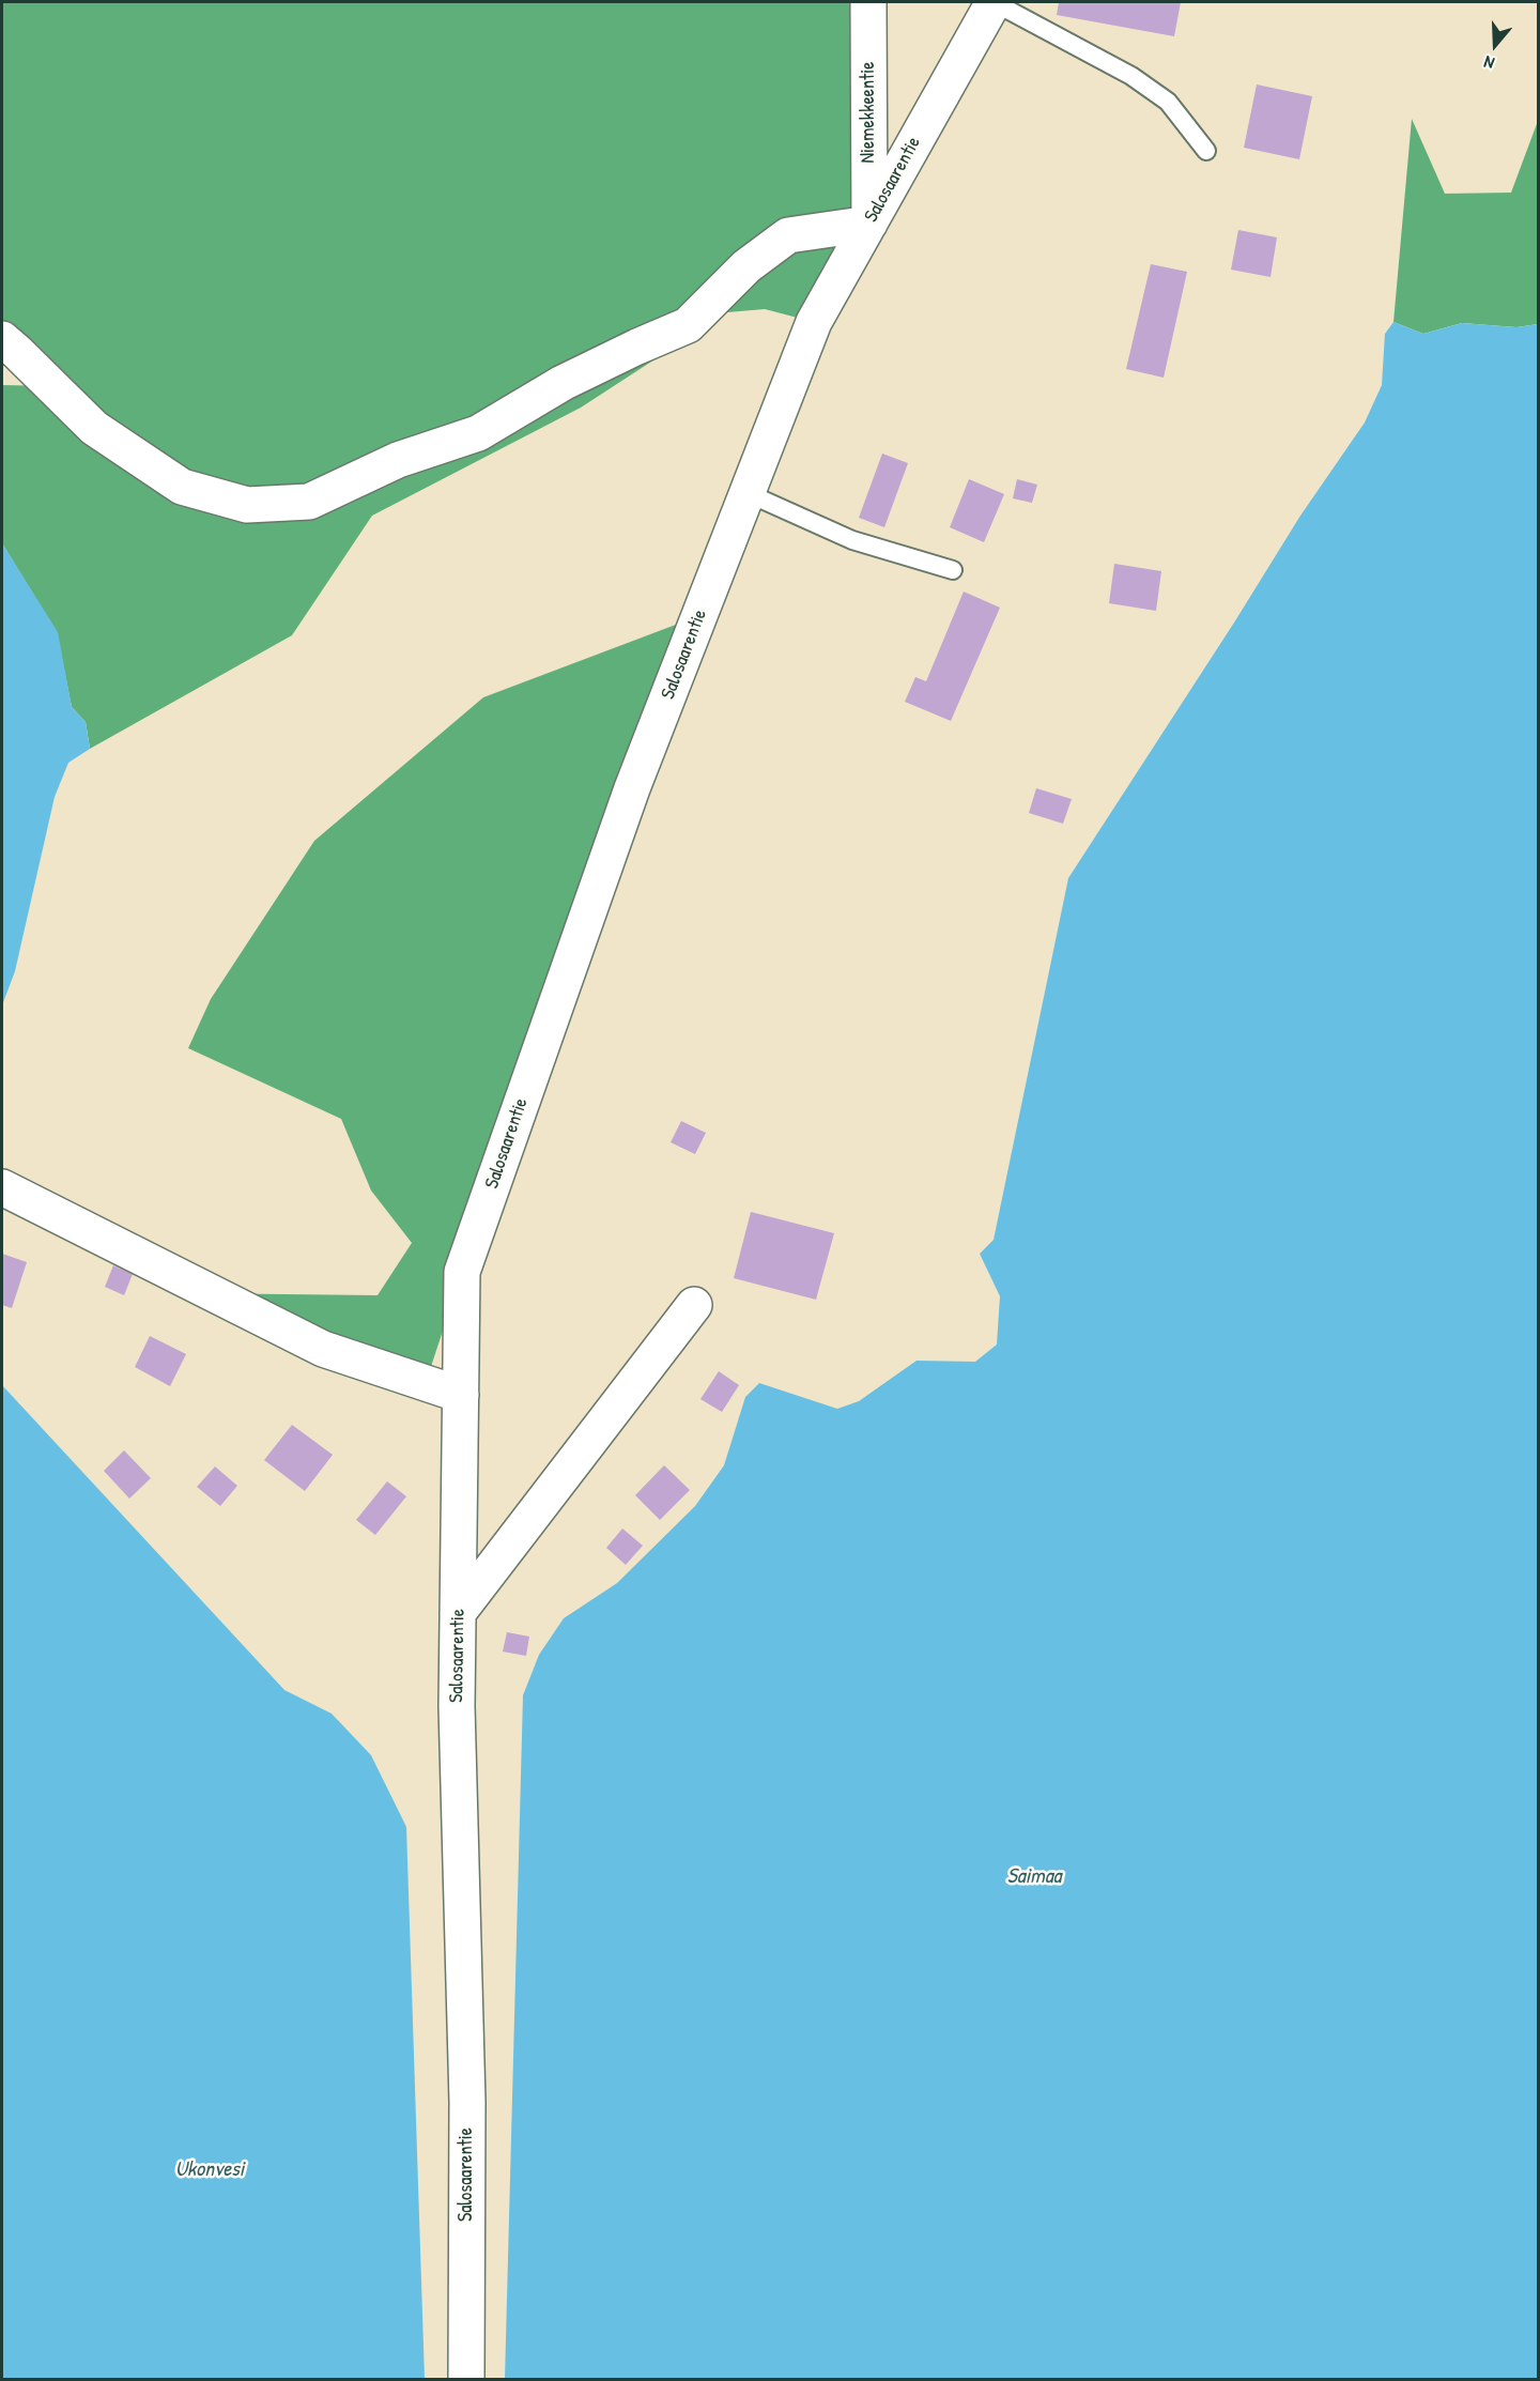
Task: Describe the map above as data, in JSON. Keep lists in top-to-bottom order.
{
  "streets": {
    "street": ["Niemekkeentie", "Salosaarentie"]
  },
  "crossings": [
    ["Niemekkeentie", "Salosaarentie"]
  ],
  "water": ["Saimaa", "Ukonvesi"],
  "north": "bottom"
}
